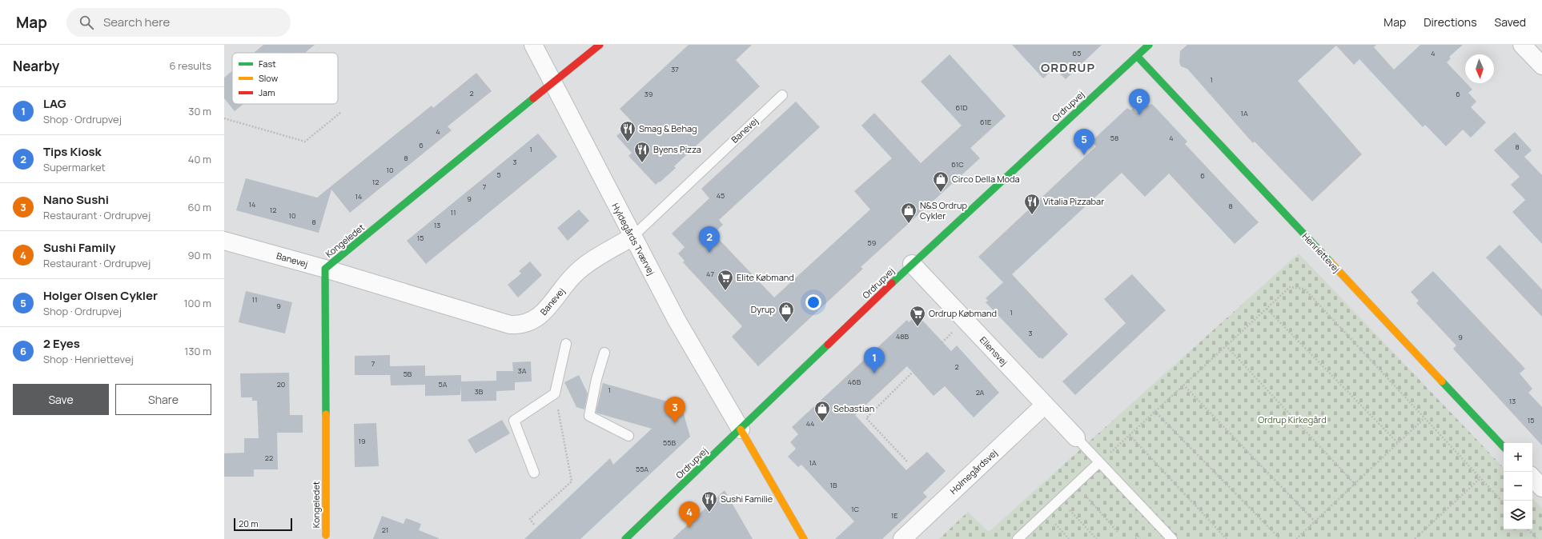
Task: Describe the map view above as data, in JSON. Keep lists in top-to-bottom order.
{
  "streets": {
    "street": [
      "Ordrupvej",
      "Banevej",
      "Hyldegårds Tværvej",
      "Kongeledet",
      "Henriettevej",
      "Ellensvej",
      "Holmegårdsvej"
    ]
  },
  "crossings": [
    ["Ordrupvej", "Hyldegårds Tværvej"],
    ["Ordrupvej", "Henriettevej"],
    ["Ordrupvej", "Ellensvej"],
    ["Banevej", "Hyldegårds Tværvej"],
    ["Banevej", "Kongeledet"],
    ["Hyldegårds Tværvej", "Kongeledet"],
    ["Ellensvej", "Holmegårdsvej"]
  ],
  "districts": ["ORDRUP"],
  "parks": ["Ordrup Kirkegård"],
  "places": {
    "restaurant": [
      "Smag & Behag",
      "Byens Pizza",
      "Vitalia Pizzabar",
      "Sushi Familie"
    ],
    "shop": [
      "Circo Della Moda",
      "N&S Ordrup Cykler",
      "Dyrup",
      "Sebastian"
    ],
    "supermarket": ["Elite Købmand", "Ordrup Købmand"]
  },
  "house_numbers": [
    "65",
    "4",
    "37",
    "1",
    "2",
    "39",
    "6",
    "61D",
    "1A",
    "61E",
    "4",
    "58",
    "4",
    "6",
    "8",
    "1",
    "8",
    "3",
    "61C",
    "10",
    "5",
    "6",
    "12",
    "7",
    "45",
    "14",
    "9",
    "14",
    "8",
    "12",
    "11",
    "10",
    "8",
    "13",
    "15",
    "59",
    "47",
    "11",
    "9",
    "1",
    "3",
    "48B",
    "9",
    "7",
    "2",
    "3A",
    "5B",
    "46B",
    "20",
    "5A",
    "1",
    "3B",
    "2A",
    "13",
    "15",
    "44",
    "19",
    "55B",
    "22",
    "1A",
    "55A",
    "1B",
    "1C",
    "1E",
    "21"
  ],
  "legend": ["Fast", "Slow", "Jam"],
  "scale_bar": "20 m",
  "north": "bottom",
  "page": {
    "header": "Map",
    "search": "Search here",
    "nav": ["Map", "Directions", "Saved"],
    "heading": ["Nearby", "6 results"],
    "list": [
      {
        "mark": "1",
        "name": "LAG",
        "note": "Shop · Ordrupvej",
        "value": "30 m"
      },
      {
        "mark": "2",
        "name": "Tips Kiosk",
        "note": "Supermarket",
        "value": "40 m"
      },
      {
        "mark": "3",
        "name": "Nano Sushi",
        "note": "Restaurant · Ordrupvej",
        "value": "60 m"
      },
      {
        "mark": "4",
        "name": "Sushi Family",
        "note": "Restaurant · Ordrupvej",
        "value": "90 m"
      },
      {
        "mark": "5",
        "name": "Holger Olsen Cykler",
        "note": "Shop · Ordrupvej",
        "value": "100 m"
      },
      {
        "mark": "6",
        "name": "2 Eyes",
        "note": "Shop · Henriettevej",
        "value": "130 m"
      }
    ],
    "pins": [
      "6",
      "5",
      "2",
      "1",
      "3",
      "4"
    ],
    "buttons": ["Save", "Share"],
    "map_buttons": ["+", "−"],
    "scale": "20 m"
  }
}
